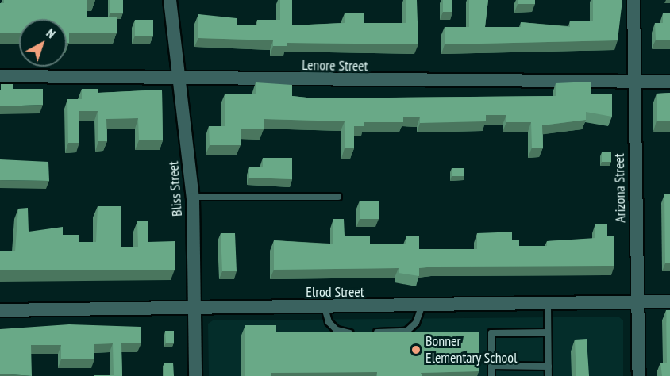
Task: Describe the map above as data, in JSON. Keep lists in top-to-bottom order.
{
  "streets": {
    "street": [
      "Lenore Street",
      "Arizona Street",
      "Bliss Street",
      "Elrod Street"
    ]
  },
  "crossings": [
    ["Lenore Street", "Arizona Street"],
    ["Lenore Street", "Bliss Street"],
    ["Arizona Street", "Elrod Street"],
    ["Bliss Street", "Elrod Street"]
  ],
  "places": ["Bonner Elementary School"],
  "north": "top right"
}
